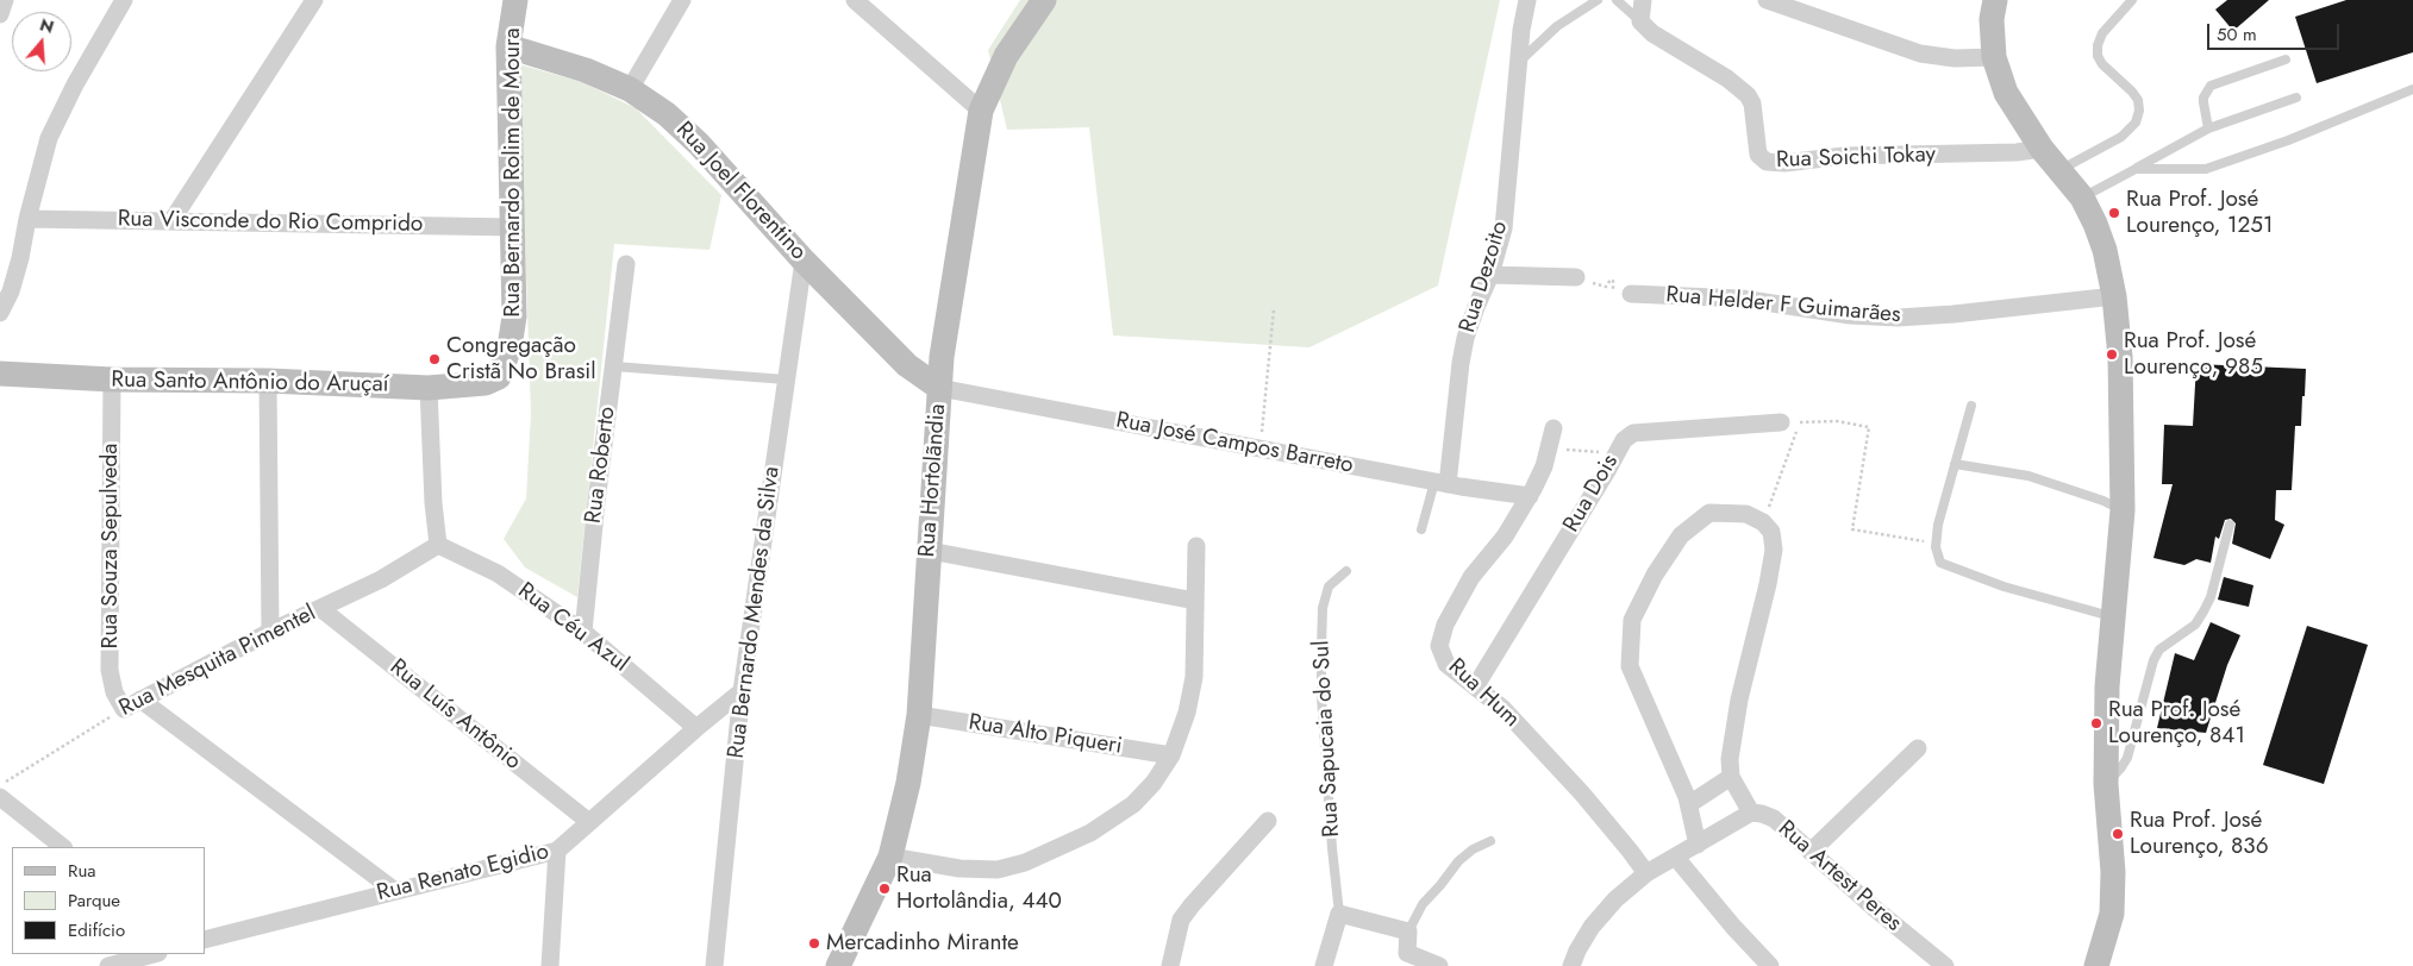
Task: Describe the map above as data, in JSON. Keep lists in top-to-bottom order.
{
  "streets": {
    "street": [
      "Rua Soichi Tokay",
      "Rua Bernardo Rolim de Moura",
      "Rua Joel Florentino",
      "Rua Visconde do Rio Comprido",
      "Rua Dezoito",
      "Rua Helder F Guimarães",
      "Rua Santo Antônio do Aruçaí",
      "Rua José Campos Barreto",
      "Rua Roberto",
      "Rua Hortolãndia",
      "Rua Dois",
      "Rua Souza Sepulveda",
      "Rua Bernardo Mendes da Silva",
      "Rua Céu Azul",
      "Rua Mesquita Pimentel",
      "Rua Hum",
      "Rua Luís Antônio",
      "Rua Alto Piqueri",
      "Rua Renato Egidio",
      "Rua Artest Peres"
    ],
    "lane": ["Rua Sapucaia do Sul"]
  },
  "crossings": [
    ["Rua Bernardo Rolim de Moura", "Rua Joel Florentino"],
    ["Rua Bernardo Rolim de Moura", "Rua Visconde do Rio Comprido"],
    ["Rua Bernardo Rolim de Moura", "Rua Santo Antônio do Aruçaí"],
    ["Rua Joel Florentino", "Rua José Campos Barreto"],
    ["Rua Joel Florentino", "Rua Hortolãndia"],
    ["Rua Joel Florentino", "Rua Bernardo Mendes da Silva"],
    ["Rua Dezoito", "Rua José Campos Barreto"],
    ["Rua Santo Antônio do Aruçaí", "Rua Souza Sepulveda"],
    ["Rua José Campos Barreto", "Rua Hortolãndia"],
    ["Rua José Campos Barreto", "Rua Hum"],
    ["Rua Roberto", "Rua Céu Azul"],
    ["Rua Hortolãndia", "Rua Alto Piqueri"],
    ["Rua Dois", "Rua Hum"],
    ["Rua Souza Sepulveda", "Rua Mesquita Pimentel"],
    ["Rua Bernardo Mendes da Silva", "Rua Renato Egidio"],
    ["Rua Céu Azul", "Rua Mesquita Pimentel"],
    ["Rua Céu Azul", "Rua Renato Egidio"],
    ["Rua Mesquita Pimentel", "Rua Luís Antônio"],
    ["Rua Hum", "Rua Artest Peres"],
    ["Rua Luís Antônio", "Rua Renato Egidio"]
  ],
  "places": [
    "Rua Prof. José Lourenço, 1251",
    "Rua Prof. José Lourenço, 985",
    "Congregação Cristã No Brasil",
    "Rua Prof. José Lourenço, 841",
    "Rua Prof. José Lourenço, 836",
    "Rua Hortolândia, 440",
    "Mercadinho Mirante"
  ],
  "legend": ["Rua", "Parque", "Edifício"],
  "scale_bar": "50 m",
  "north": "top"
}
